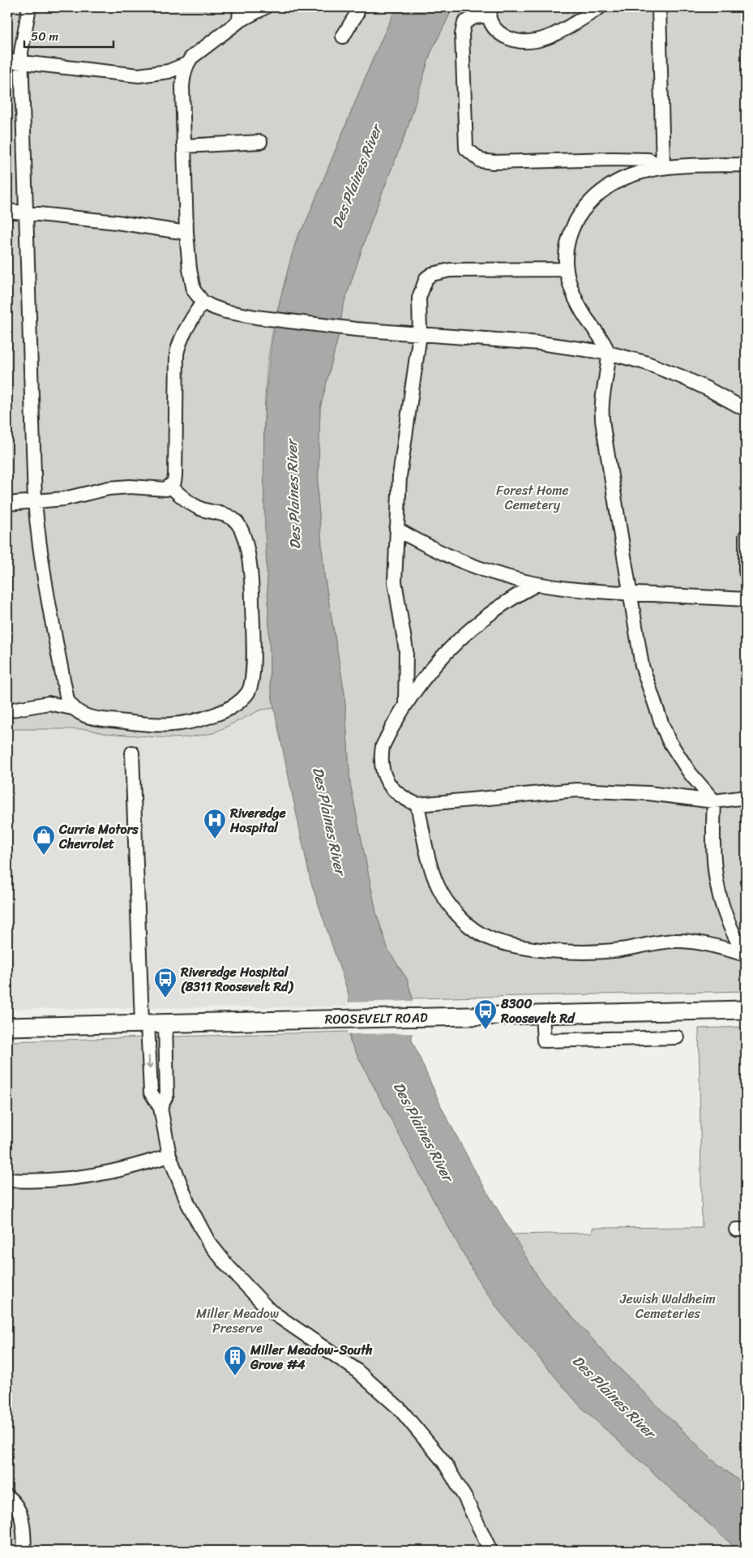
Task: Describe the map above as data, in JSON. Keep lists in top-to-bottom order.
{
  "streets": {
    "main road": ["ROOSEVELT ROAD"]
  },
  "water": ["Des Plaines River"],
  "parks": ["Forest Home Cemetery", "Jewish Waldheim Cemeteries", "Miller Meadow Preserve"],
  "places": {
    "hospital": ["Riveredge Hospital"],
    "shop": ["Currie Motors Chevrolet"],
    "bus stop": ["Riveredge Hospital (8311 Roosevelt Rd)", "8300 Roosevelt Rd"],
    "building": ["Miller Meadow-South Grove #4"]
  },
  "scale_bar": "50 m"
}
